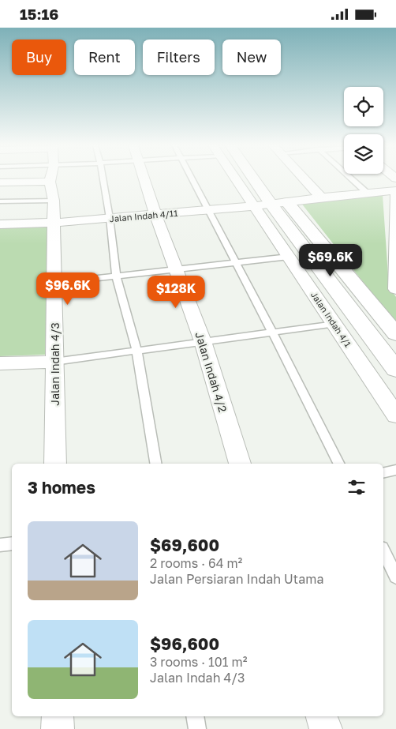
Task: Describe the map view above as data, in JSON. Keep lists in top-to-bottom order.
{
  "streets": {
    "street": [
      "Jalan Indah 4/11",
      "Jalan Indah 4/1",
      "Jalan Indah 4/3",
      "Jalan Indah 4/2"
    ]
  },
  "crossings": [
    ["Jalan Indah 4/11", "Jalan Indah 4/1"],
    ["Jalan Indah 4/11", "Jalan Indah 4/3"],
    ["Jalan Indah 4/11", "Jalan Indah 4/2"]
  ],
  "page": {
    "status": "15:16",
    "chip": [
      "Buy",
      "Rent",
      "Filters",
      "New"
    ],
    "price": ["$69.6K", "$96.6K", "$128K"],
    "heading": "3 homes",
    "list": [
      {
        "name": "$69,600",
        "note": "2 rooms · 64 m² · Jalan Persiaran Indah Utama"
      },
      {
        "name": "$96,600",
        "note": "3 rooms · 101 m² · Jalan Indah 4/3"
      }
    ]
  }
}
